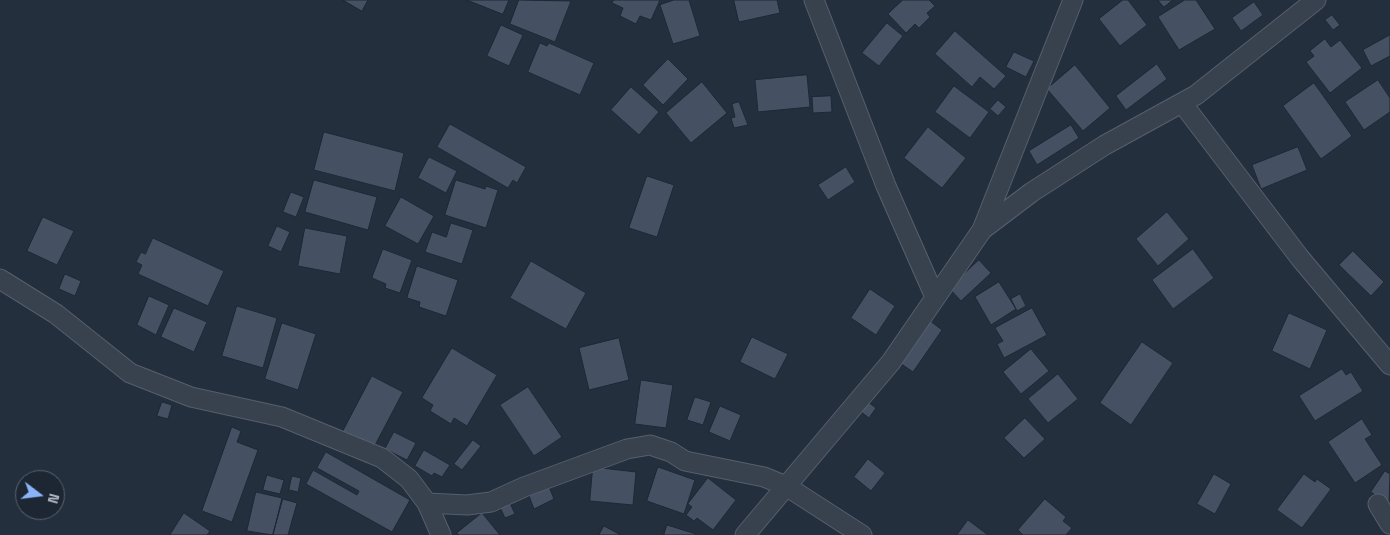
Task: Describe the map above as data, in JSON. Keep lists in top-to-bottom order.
{
  "north": "right"
}
